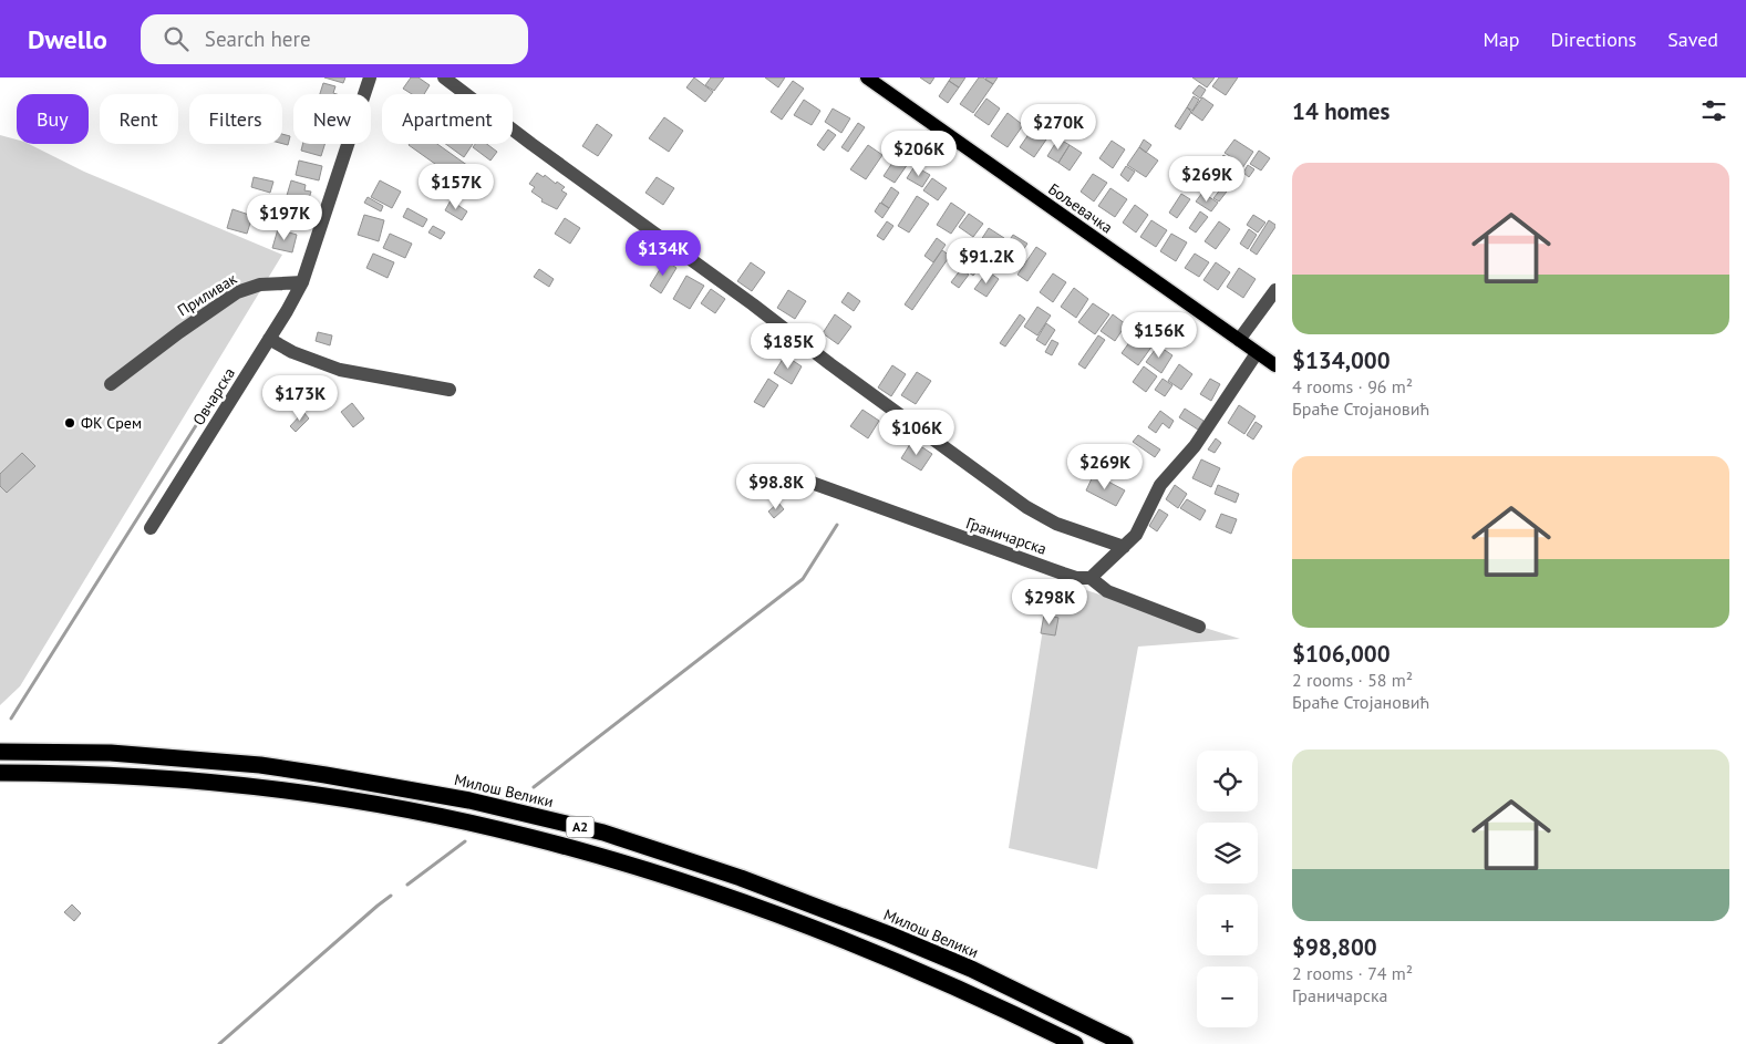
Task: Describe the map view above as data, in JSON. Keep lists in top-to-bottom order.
{
  "streets": {
    "highway": ["Милош Велики", "A2"],
    "main road": ["Бољевачка"],
    "street": ["Приливак", "Овчарска", "Граничарска"]
  },
  "crossings": [
    ["Приливак", "Овчарска"]
  ],
  "places": ["ФК Срем"],
  "page": {
    "header": "Dwello",
    "search": "Search here",
    "nav": ["Map", "Directions", "Saved"],
    "heading": "14 homes",
    "chip": [
      "Buy",
      "Rent",
      "Filters",
      "New",
      "Apartment"
    ],
    "price": [
      "$270K",
      "$206K",
      "$269K",
      "$157K",
      "$197K",
      "$134K",
      "$91.2K",
      "$156K",
      "$185K",
      "$173K",
      "$106K",
      "$269K",
      "$98.8K",
      "$298K"
    ],
    "list": [
      {
        "name": "$134,000",
        "note": "4 rooms · 96 m² · Браће Стојановић"
      },
      {
        "name": "$106,000",
        "note": "2 rooms · 58 m² · Браће Стојановић"
      },
      {
        "name": "$98,800",
        "note": "2 rooms · 74 m² · Граничарска"
      }
    ],
    "map_buttons": ["+", "−"]
  }
}
